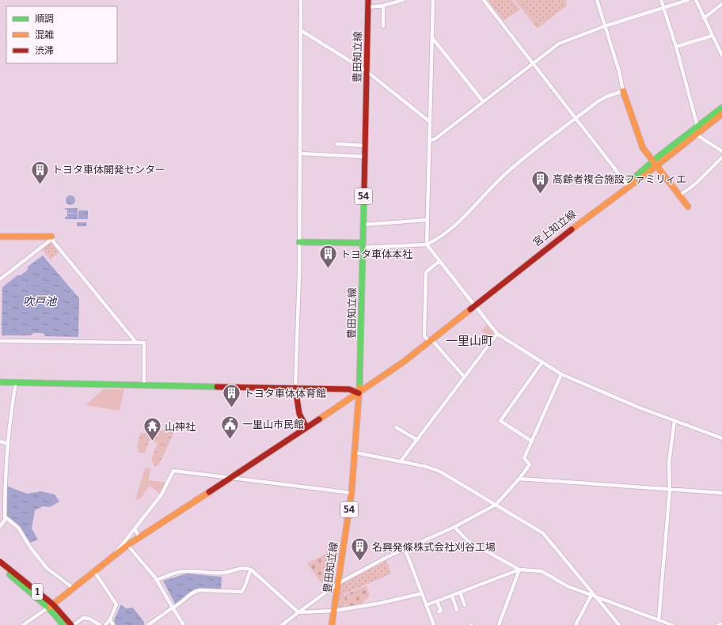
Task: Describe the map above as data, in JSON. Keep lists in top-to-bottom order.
{
  "streets": {
    "main road": [
      "豊田知立線",
      "54",
      "宮上知立線",
      "1"
    ]
  },
  "crossings": [
    ["豊田知立線", "宮上知立線"],
    ["宮上知立線", "1"]
  ],
  "districts": ["一里山町"],
  "water": ["吹戸池"],
  "places": {
    "building": [
      "トヨタ車体開発センター",
      "高齢者複合施設ファミリィエ",
      "トヨタ車体本社",
      "トヨタ車体体育館",
      "名興発條株式会社刈谷工場"
    ],
    "public building": ["一里山市民館"],
    "temple": ["山神社"]
  },
  "legend": ["順調", "混雑", "渋滞"]
}
